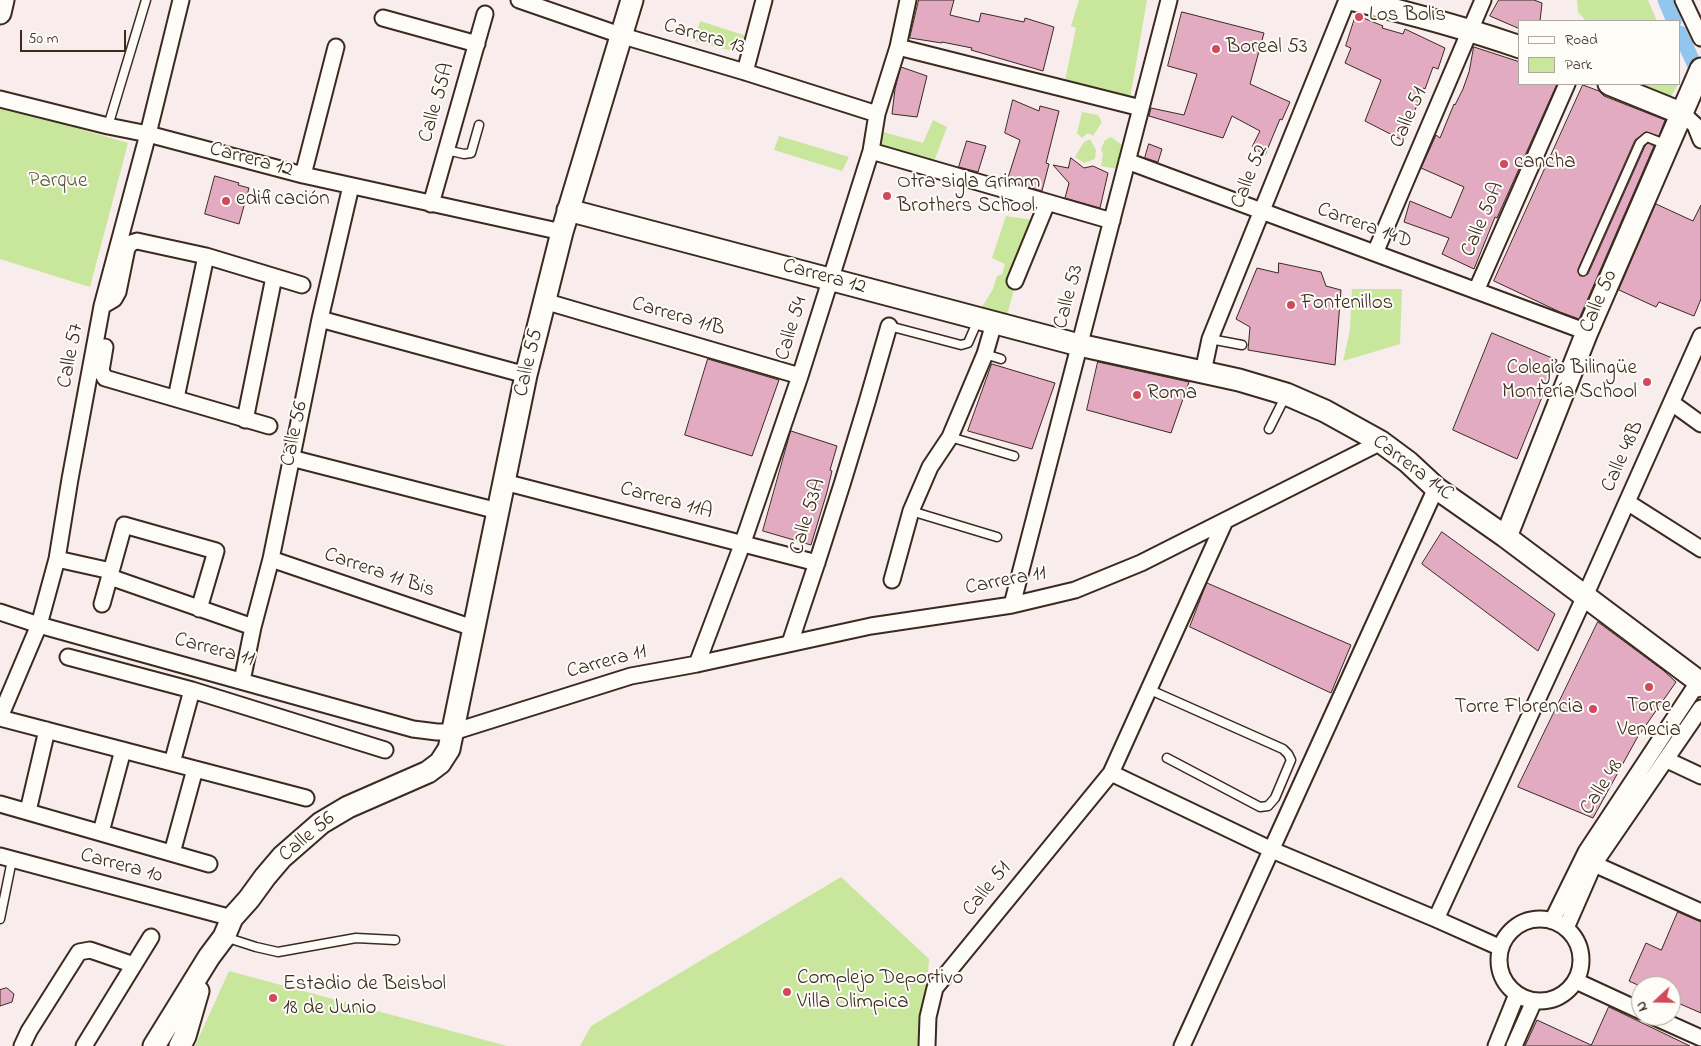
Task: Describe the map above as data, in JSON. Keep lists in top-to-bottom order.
{
  "streets": {
    "street": [
      "Carrera 13",
      "Calle 55A",
      "Calle 51",
      "Carrera 12",
      "Calle 52",
      "Calle 50A",
      "Carrera 14D",
      "Calle 53",
      "Calle 50",
      "Carrera 11B",
      "Calle 54",
      "Calle 57",
      "Calle 55",
      "Calle 56",
      "Calle 48B",
      "Carrera 14C",
      "Carrera 11A",
      "Calle 53A",
      "Carrera 11 Bis",
      "Carrera 11",
      "Calle 48",
      "Carrera 10"
    ]
  },
  "crossings": [
    ["Carrera 13", "Calle 54"],
    ["Carrera 13", "Calle 55"],
    ["Calle 55A", "Carrera 12"],
    ["Calle 51", "Carrera 14D"],
    ["Calle 51", "Carrera 11"],
    ["Carrera 12", "Calle 53"],
    ["Carrera 12", "Calle 54"],
    ["Carrera 12", "Calle 57"],
    ["Carrera 12", "Calle 55"],
    ["Carrera 12", "Calle 56"],
    ["Carrera 12", "Carrera 14C"],
    ["Calle 52", "Carrera 14D"],
    ["Calle 52", "Carrera 14C"],
    ["Calle 50A", "Carrera 14D"],
    ["Carrera 14D", "Calle 53"],
    ["Carrera 14D", "Calle 50"],
    ["Calle 53", "Carrera 14C"],
    ["Calle 53", "Carrera 11"],
    ["Calle 50", "Carrera 14C"],
    ["Carrera 11B", "Calle 54"],
    ["Carrera 11B", "Calle 55"],
    ["Calle 54", "Carrera 11A"],
    ["Calle 54", "Carrera 11"],
    ["Calle 57", "Carrera 11"],
    ["Calle 55", "Calle 56"],
    ["Calle 55", "Carrera 11A"],
    ["Calle 55", "Carrera 11 Bis"],
    ["Calle 55", "Carrera 11"],
    ["Calle 56", "Carrera 11 Bis"],
    ["Calle 56", "Carrera 11"],
    ["Calle 56", "Carrera 10"],
    ["Calle 48B", "Carrera 14C"],
    ["Carrera 14C", "Carrera 11"],
    ["Carrera 11A", "Calle 53A"],
    ["Calle 53A", "Carrera 11"]
  ],
  "parks": ["Parque"],
  "places": [
    "Los Bolis",
    "Boreal 53",
    "cancha",
    "Otra sigla Grimm Brothers School",
    "edificación",
    "Fontenillos",
    "Colegio Bilingüe Montería School",
    "Roma",
    "Torre Venecia",
    "Torre Florencia",
    "Complejo Deportivo Villa Olimpica",
    "Estadio de Beisbol 18 de Junio"
  ],
  "legend": ["Road", "Park"],
  "scale_bar": "50 m",
  "north": "left"
}
